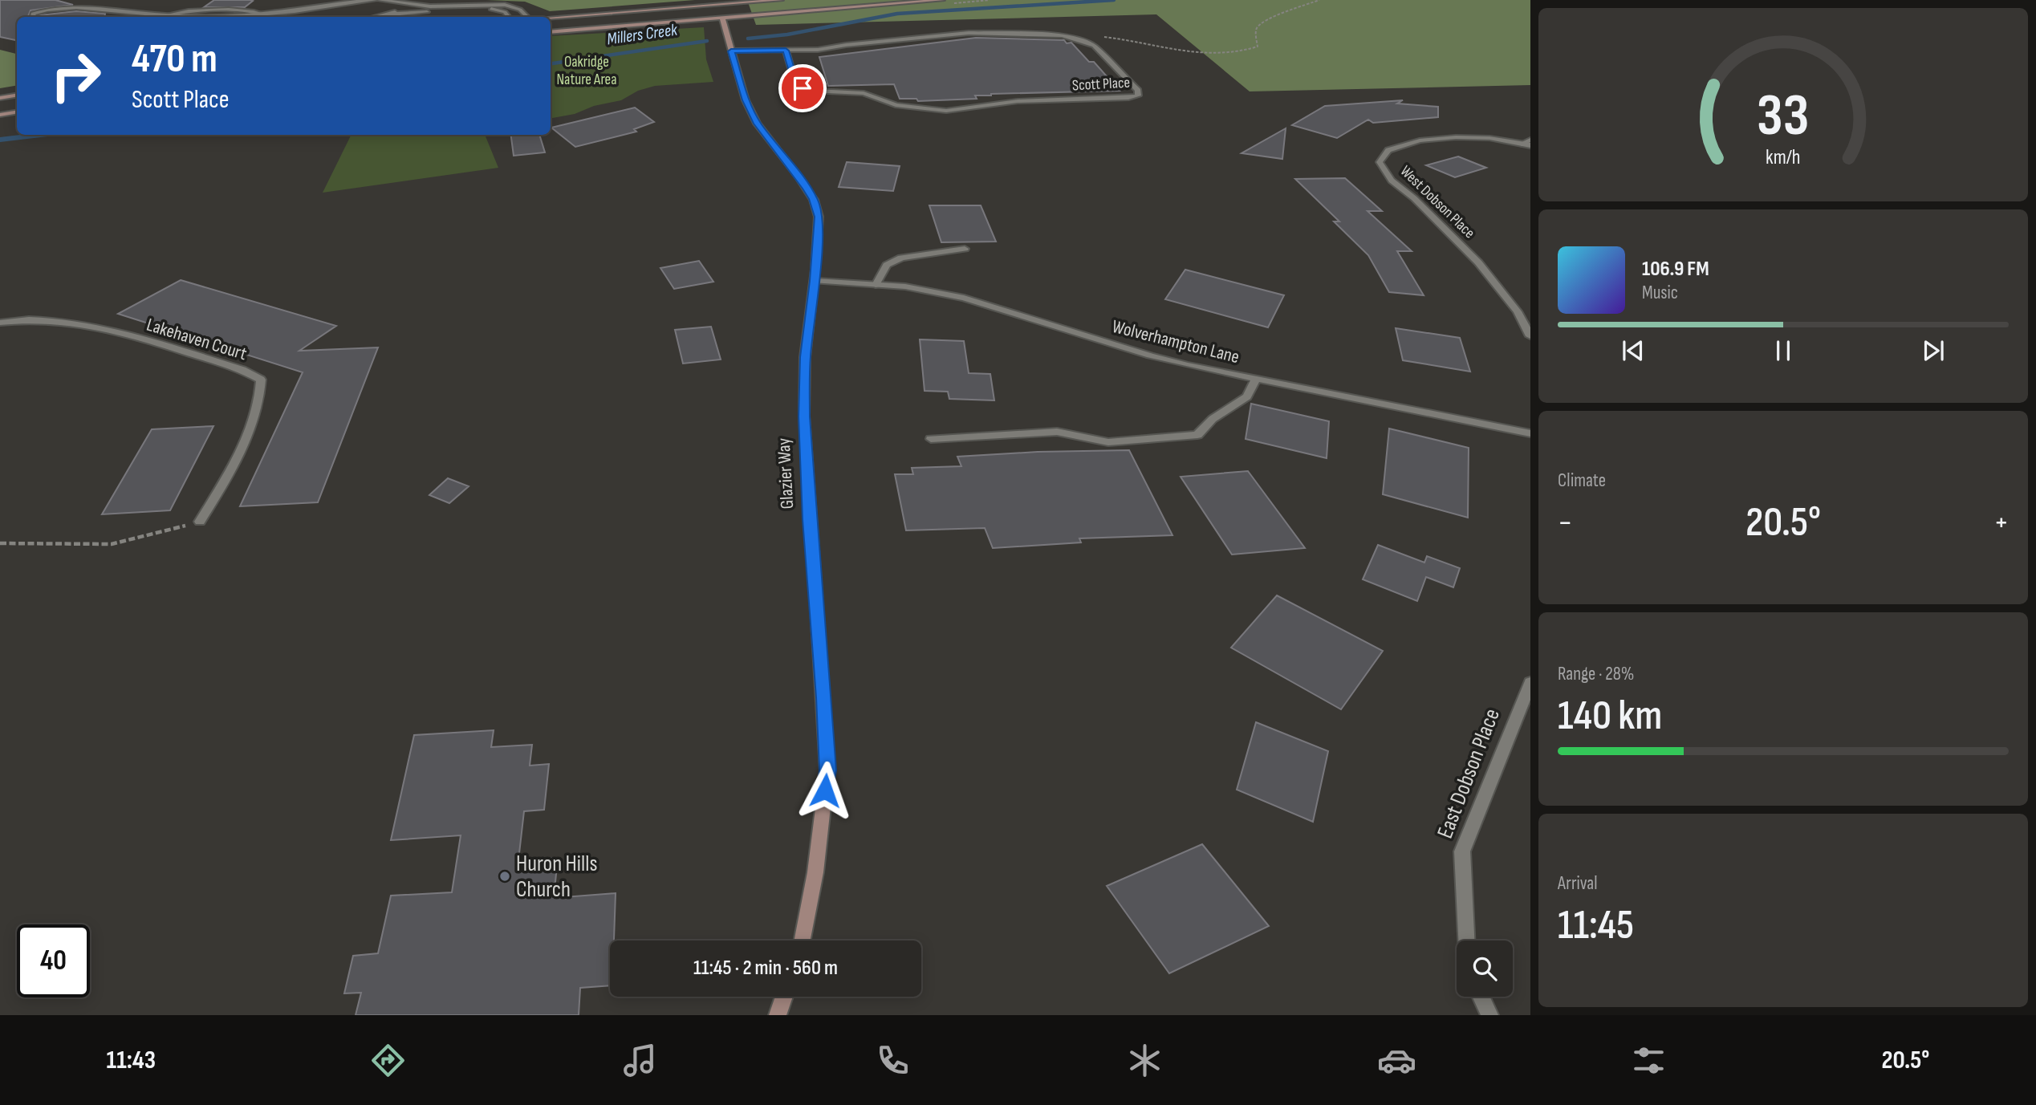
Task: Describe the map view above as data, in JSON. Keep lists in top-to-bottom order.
{
  "streets": {
    "street": [
      "Scott Place",
      "West Dobson Place",
      "Lakehaven Court",
      "Wolverhampton Lane",
      "Glazier Way",
      "East Dobson Place"
    ]
  },
  "crossings": [
    ["Scott Place", "Glazier Way"],
    ["Wolverhampton Lane", "Glazier Way"]
  ],
  "water": ["Millers Creek"],
  "parks": ["Oakridge Nature Area"],
  "places": ["Huron Hills Church"],
  "page": {
    "turn": ["470 m", "Scott Place"],
    "song": ["106.9 FM", "Music"],
    "tile": [
      "Climate",
      ["Range · 28%", "140 km"],
      ["Arrival", "11:45"]
    ],
    "heat": ["−", "20.5°", "+"],
    "limit": "40",
    "trip": "11:45 · 2 min · 560 m",
    "tabs": ["11:43", "20.5°"],
    "gauge": ["33", "km/h"]
  }
}
